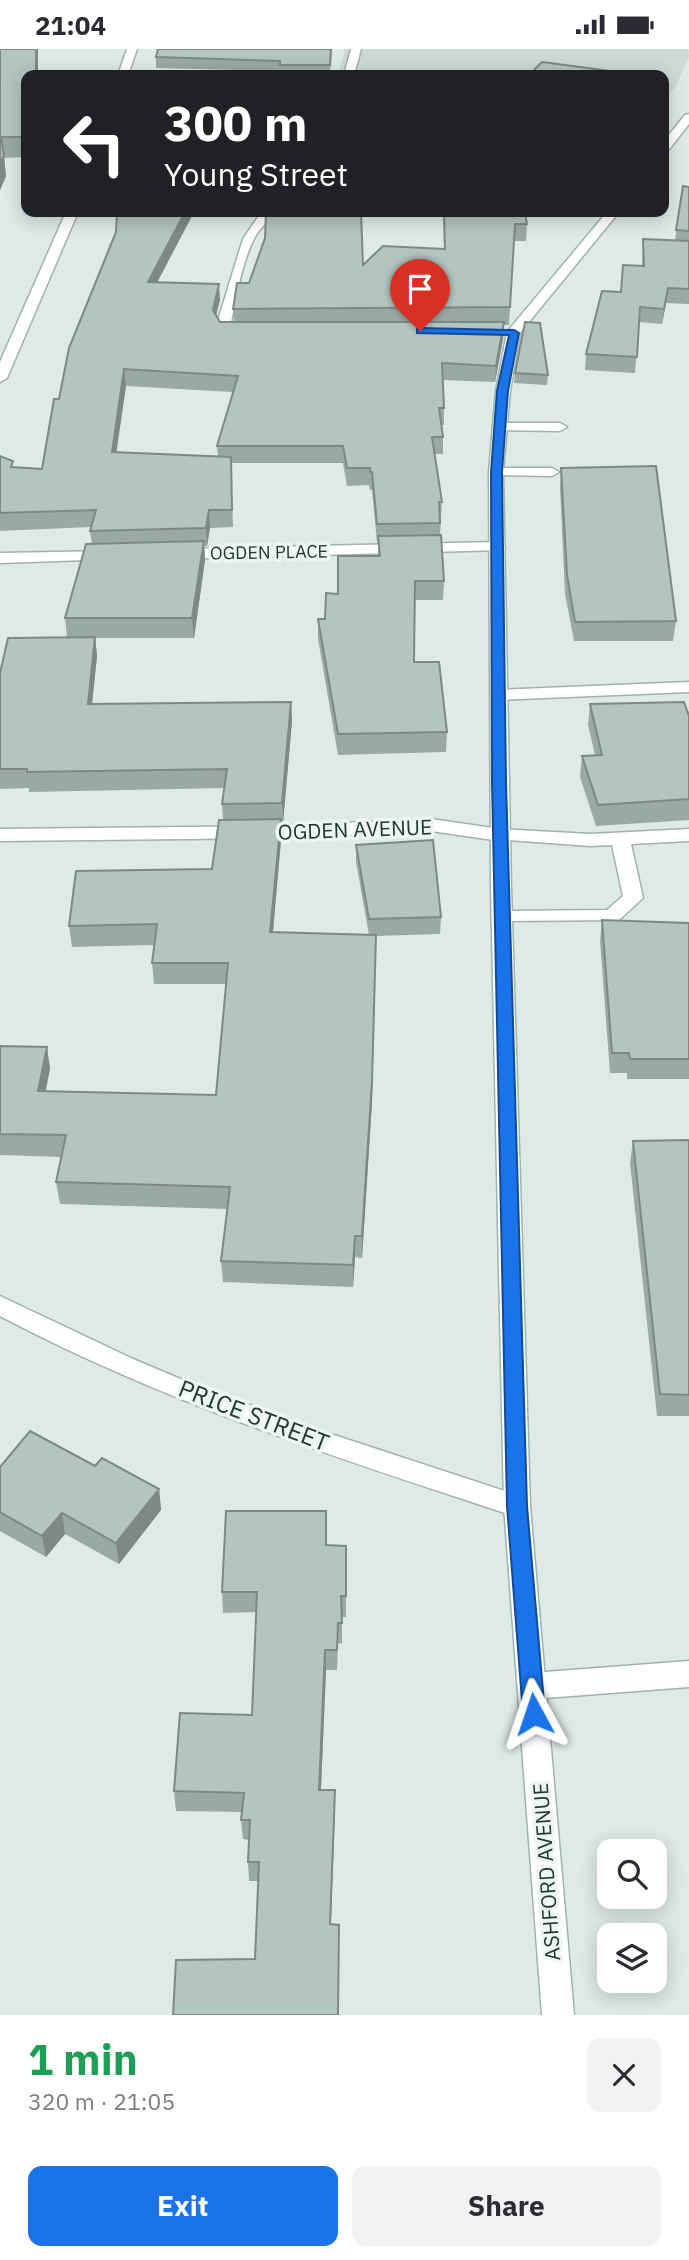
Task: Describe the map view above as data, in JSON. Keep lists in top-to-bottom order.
{
  "streets": {
    "street": [
      "OGDEN PLACE",
      "OGDEN AVENUE",
      "PRICE STREET",
      "ASHFORD AVENUE"
    ]
  },
  "crossings": [
    ["OGDEN PLACE", "ASHFORD AVENUE"],
    ["OGDEN AVENUE", "ASHFORD AVENUE"],
    ["PRICE STREET", "ASHFORD AVENUE"]
  ],
  "page": {
    "status": "21:04",
    "turn": ["300 m", "Young Street"],
    "heading": ["1 min", "320 m · 21:05"],
    "buttons": ["Exit", "Share"]
  }
}
